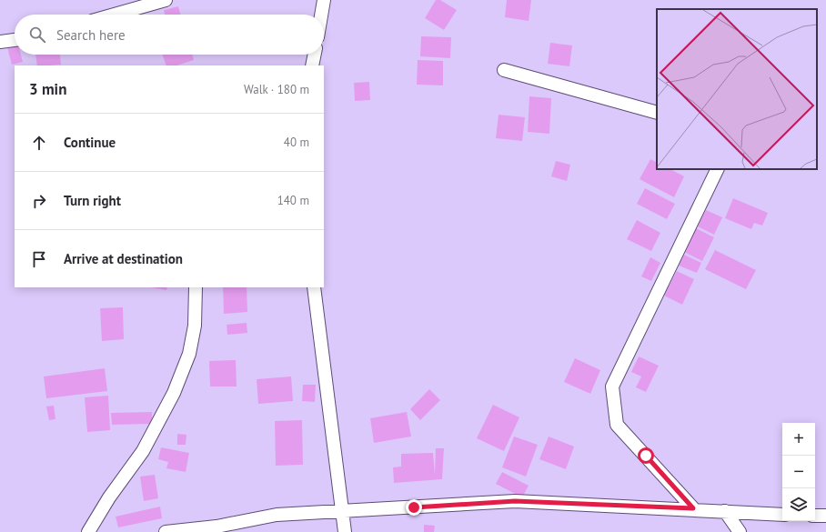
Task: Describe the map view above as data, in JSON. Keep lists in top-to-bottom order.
{
  "page": {
    "search": "Search here",
    "heading": ["3 min", "Walk · 180 m"],
    "list": [
      ["Continue", "40 m"],
      ["Turn right", "140 m"],
      "Arrive at destination"
    ],
    "map_buttons": ["+", "−"]
  }
}
